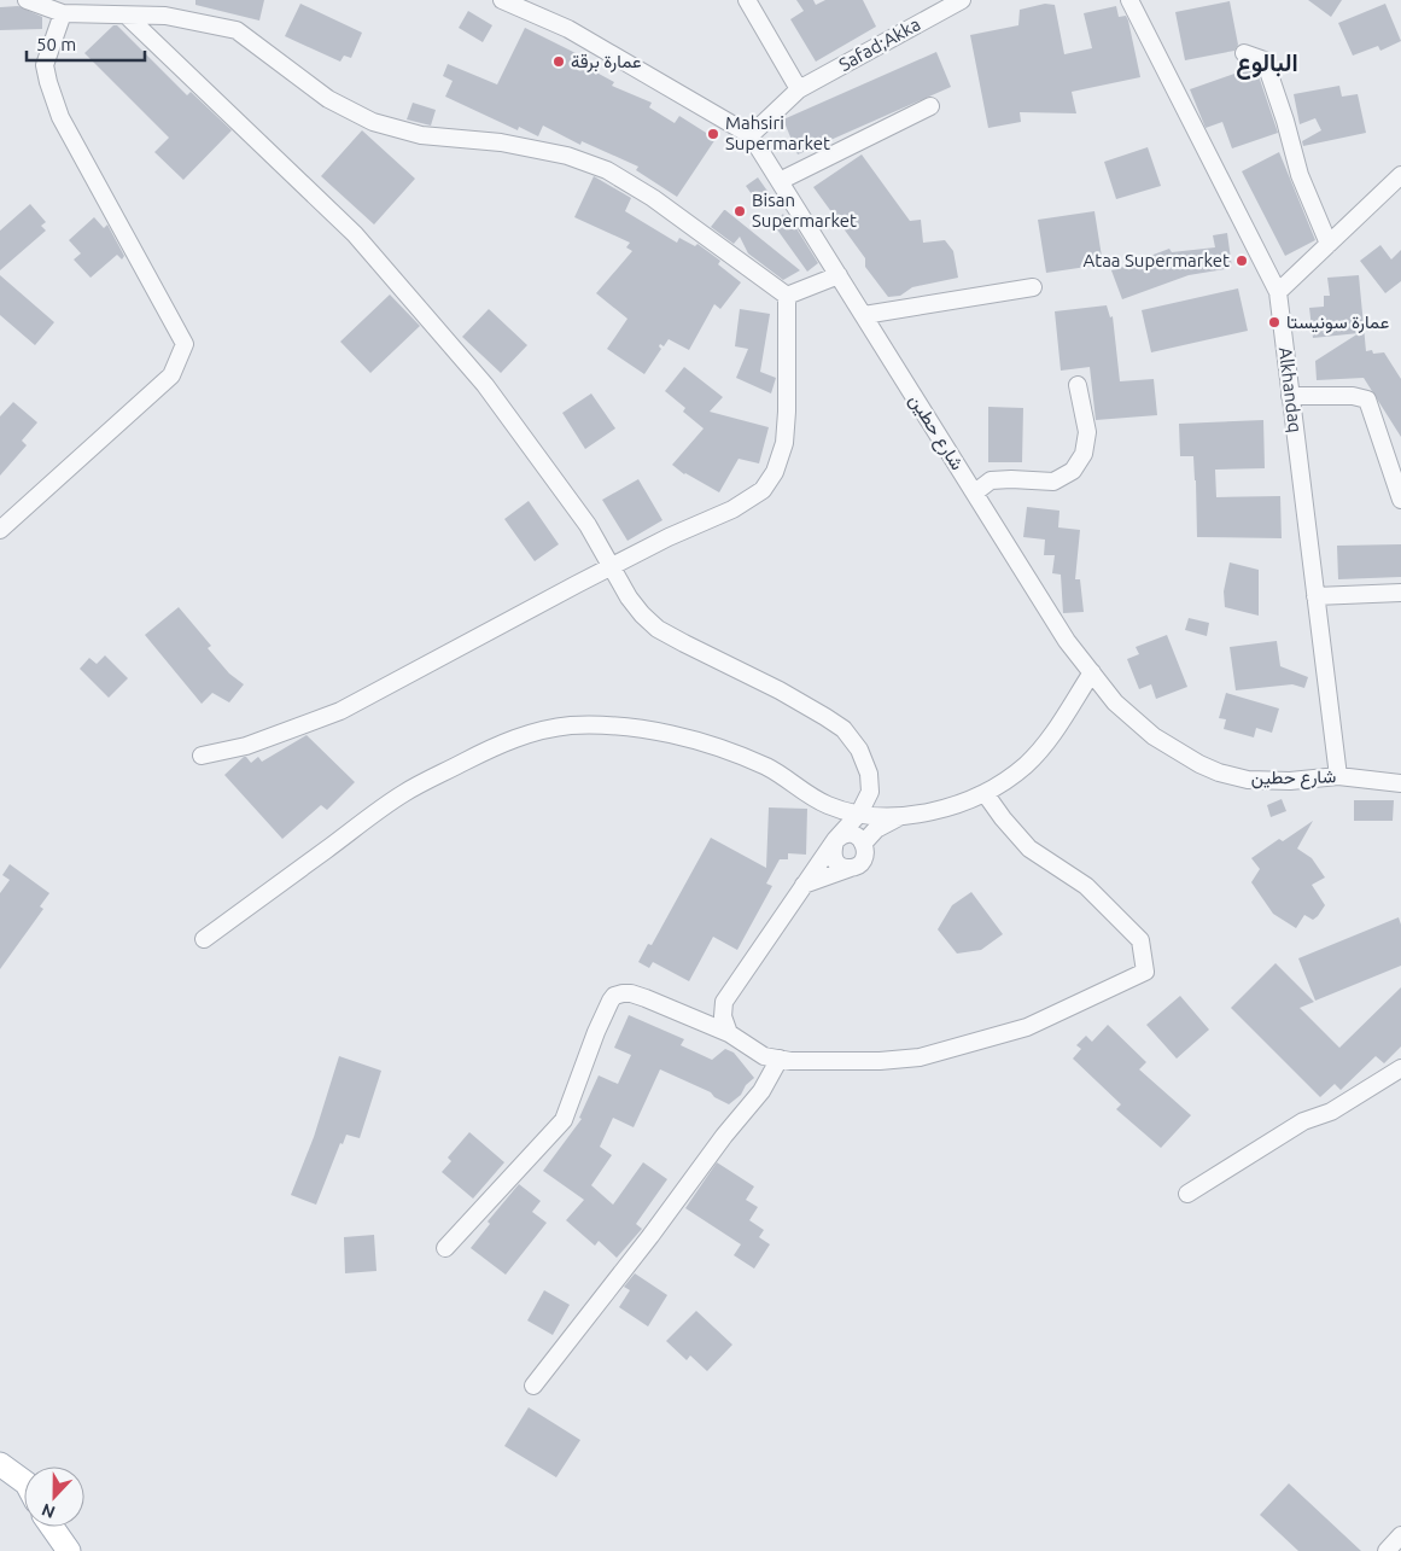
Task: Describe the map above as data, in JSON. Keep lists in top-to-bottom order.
{
  "streets": {
    "street": ["Safad;Akka", "Alkhandaq", "شارع حطين"]
  },
  "crossings": [
    ["Safad;Akka", "شارع حطين"],
    ["Alkhandaq", "شارع حطين"]
  ],
  "districts": ["البالوع"],
  "places": [
    "عمارة برقة",
    "Mahsiri Supermarket",
    "Bisan Supermarket",
    "Ataa Supermarket",
    "عمارة سونيستا"
  ],
  "scale_bar": "50 m",
  "north": "bottom"
}
